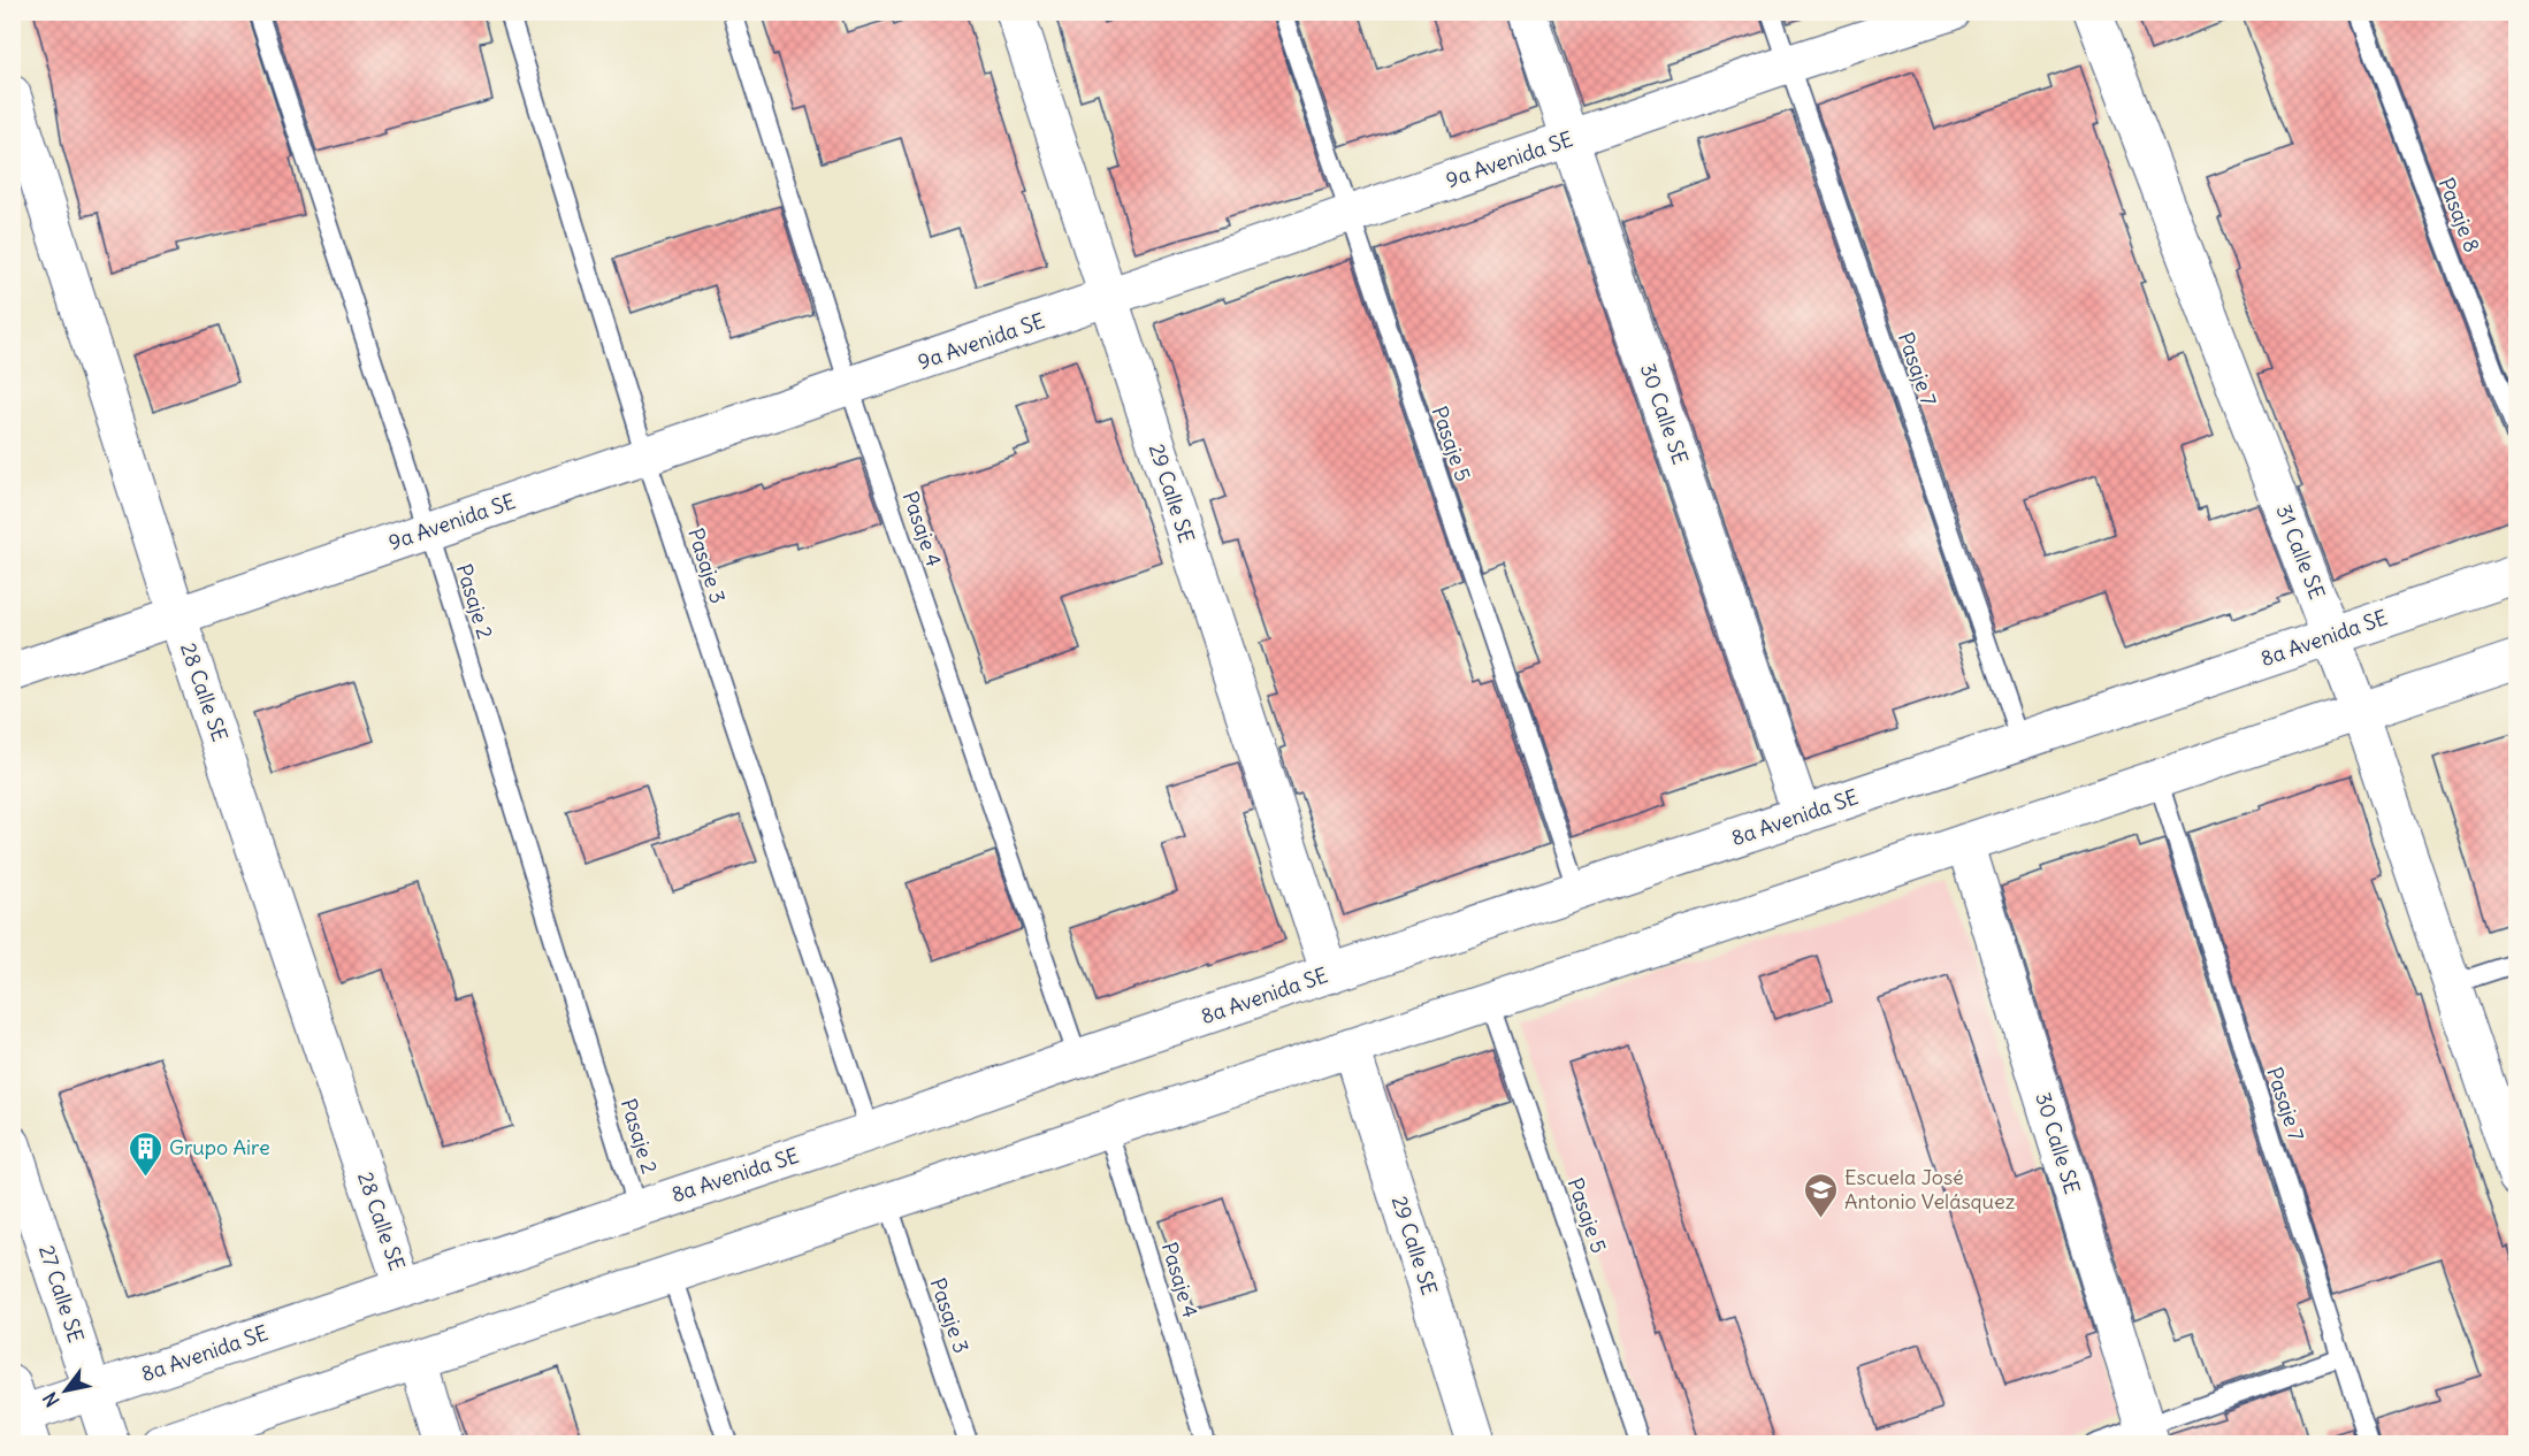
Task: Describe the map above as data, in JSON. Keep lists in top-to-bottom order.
{
  "streets": {
    "street": [
      "9a Avenida SE",
      "30 Calle SE",
      "29 Calle SE",
      "31 Calle SE",
      "8a Avenida SE",
      "28 Calle SE",
      "27 Calle SE"
    ],
    "lane": [
      "Pasaje 8",
      "Pasaje 7",
      "Pasaje 5",
      "Pasaje 4",
      "Pasaje 3",
      "Pasaje 2"
    ]
  },
  "crossings": [
    ["9a Avenida SE", "Pasaje 7"],
    ["9a Avenida SE", "30 Calle SE"],
    ["9a Avenida SE", "Pasaje 5"],
    ["9a Avenida SE", "29 Calle SE"],
    ["9a Avenida SE", "Pasaje 4"],
    ["9a Avenida SE", "Pasaje 3"],
    ["9a Avenida SE", "Pasaje 2"],
    ["9a Avenida SE", "28 Calle SE"],
    ["Pasaje 7", "8a Avenida SE"],
    ["30 Calle SE", "8a Avenida SE"],
    ["Pasaje 5", "8a Avenida SE"],
    ["29 Calle SE", "8a Avenida SE"],
    ["Pasaje 4", "8a Avenida SE"],
    ["31 Calle SE", "8a Avenida SE"],
    ["Pasaje 3", "8a Avenida SE"],
    ["Pasaje 2", "8a Avenida SE"],
    ["8a Avenida SE", "28 Calle SE"],
    ["8a Avenida SE", "27 Calle SE"]
  ],
  "places": {
    "building": ["Grupo Aire"],
    "school or university": ["Escuela José Antonio Velásquez"]
  },
  "north": "bottom left"
}
